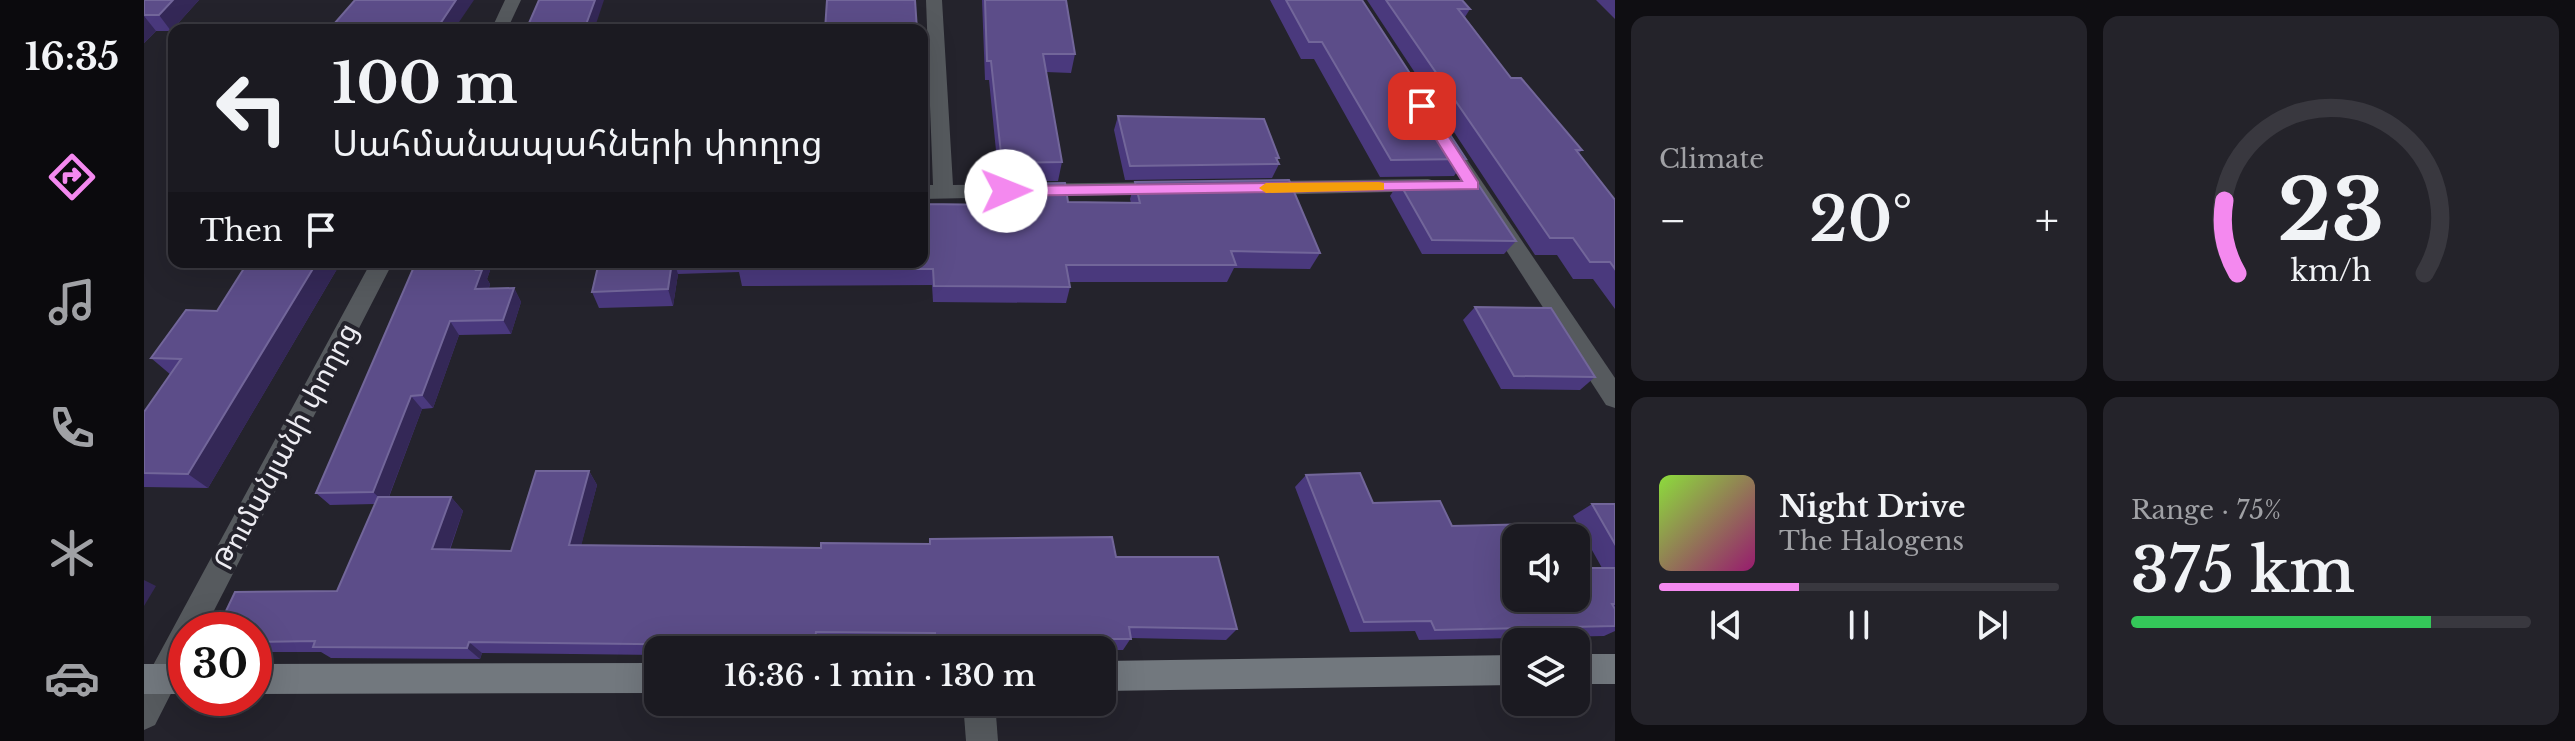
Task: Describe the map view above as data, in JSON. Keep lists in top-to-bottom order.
{
  "streets": {
    "street": ["Թումանյանի փողոց"]
  },
  "page": {
    "tabs": "16:35",
    "tile": [
      "Climate",
      ["Range · 75%", "375 km"]
    ],
    "turn": ["100 m", "Սահմանապահների փողոց"],
    "heat": ["−", "20°", "+"],
    "then": "Then",
    "song": ["Night Drive", "The Halogens"],
    "limit": "30",
    "trip": "16:36 · 1 min · 130 m",
    "gauge": ["23", "km/h"]
  }
}
